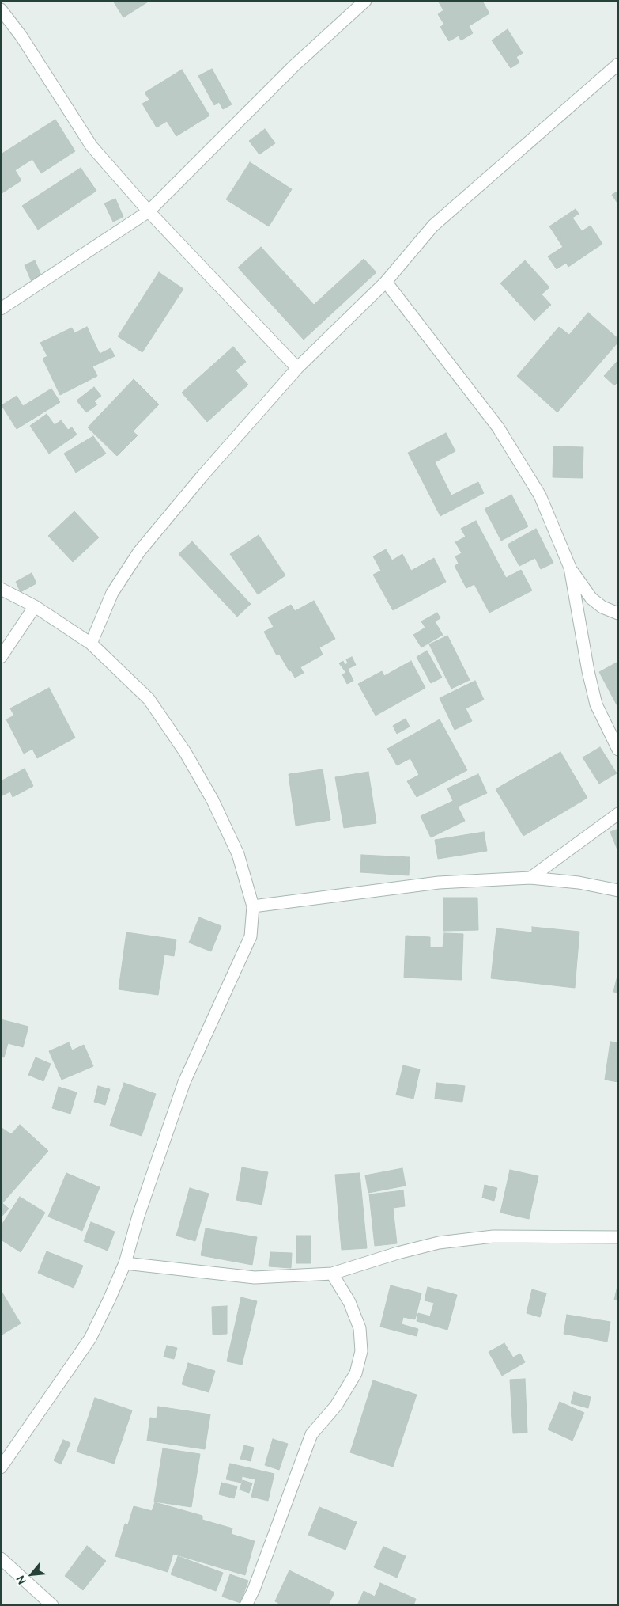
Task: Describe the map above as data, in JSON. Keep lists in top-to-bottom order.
{
  "north": "bottom left"
}
